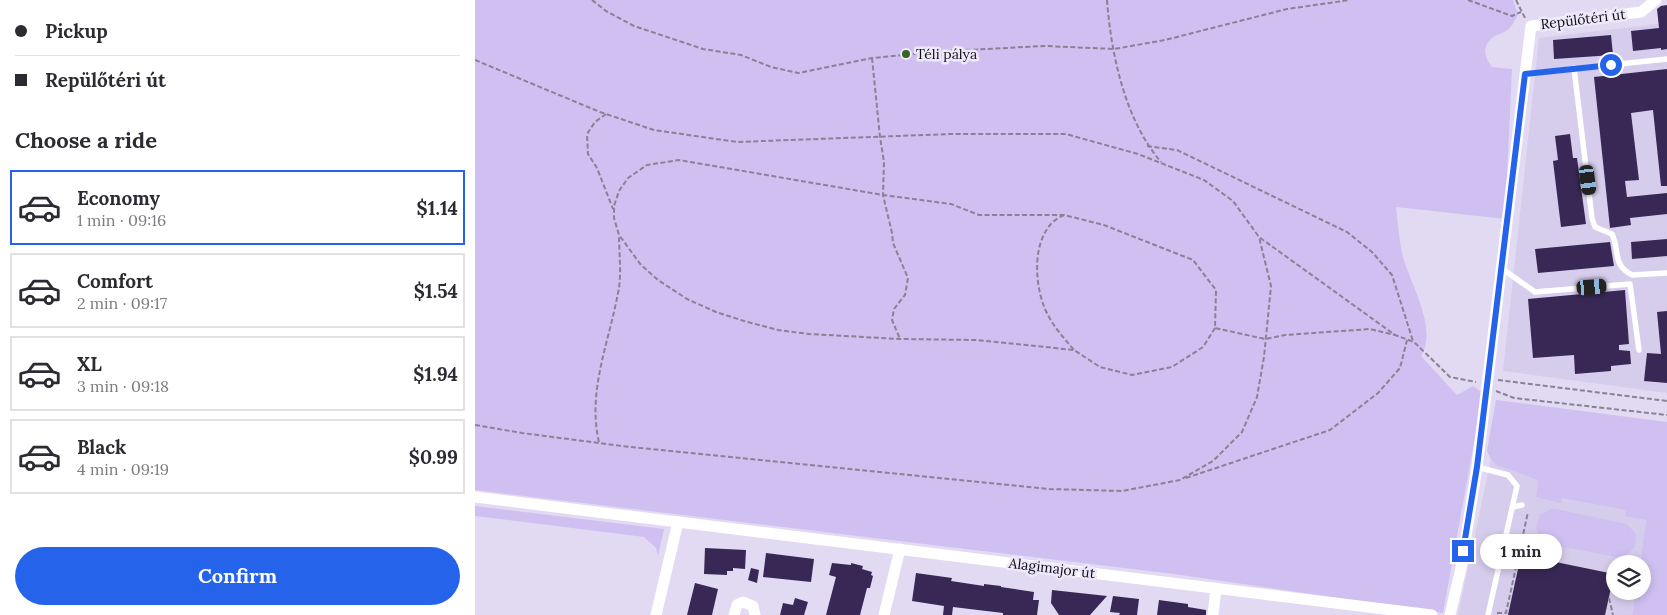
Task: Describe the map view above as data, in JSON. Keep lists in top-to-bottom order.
{
  "streets": {
    "street": ["Repülőtéri út", "Alagimajor út"]
  },
  "places": ["Téli pálya"],
  "page": {
    "banner": ["Pickup", "Repülőtéri út"],
    "heading": "Choose a ride",
    "list": [
      {
        "name": "Economy",
        "note": "1 min · 09:16",
        "value": "$1.14"
      },
      {
        "name": "Comfort",
        "note": "2 min · 09:17",
        "value": "$1.54"
      },
      {
        "name": "XL",
        "note": "3 min · 09:18",
        "value": "$1.94"
      },
      {
        "name": "Black",
        "note": "4 min · 09:19",
        "value": "$0.99"
      }
    ],
    "bubble": "1 min",
    "buttons": "Confirm"
  }
}
